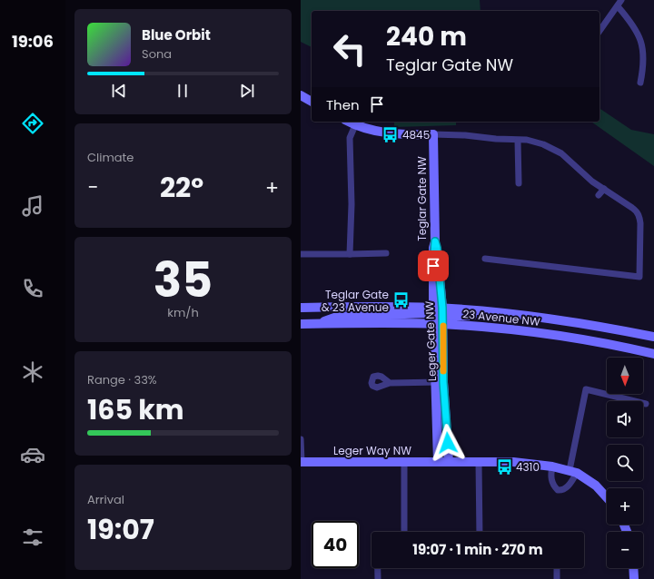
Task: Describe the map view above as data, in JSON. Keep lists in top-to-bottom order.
{
  "streets": {
    "street": [
      "Teglar Gate NW",
      "23 Avenue NW",
      "Leger Gate NW",
      "Leger Way NW"
    ]
  },
  "crossings": [
    ["Teglar Gate NW", "23 Avenue NW"],
    ["Teglar Gate NW", "Leger Gate NW"],
    ["23 Avenue NW", "Leger Gate NW"],
    ["Leger Gate NW", "Leger Way NW"]
  ],
  "places": {
    "bus stop": ["4845", "Teglar Gate & 23 Avenue", "4310"]
  },
  "north": "bottom",
  "page": {
    "tabs": "19:06",
    "turn": ["240 m", "Teglar Gate NW"],
    "song": ["Blue Orbit", "Sona"],
    "then": "Then",
    "tile": [
      "Climate",
      ["35", "km/h"],
      ["Range · 33%", "165 km"],
      ["Arrival", "19:07"]
    ],
    "heat": ["−", "22°", "+"],
    "map_buttons": ["+", "−"],
    "limit": "40",
    "trip": "19:07 · 1 min · 270 m"
  }
}
